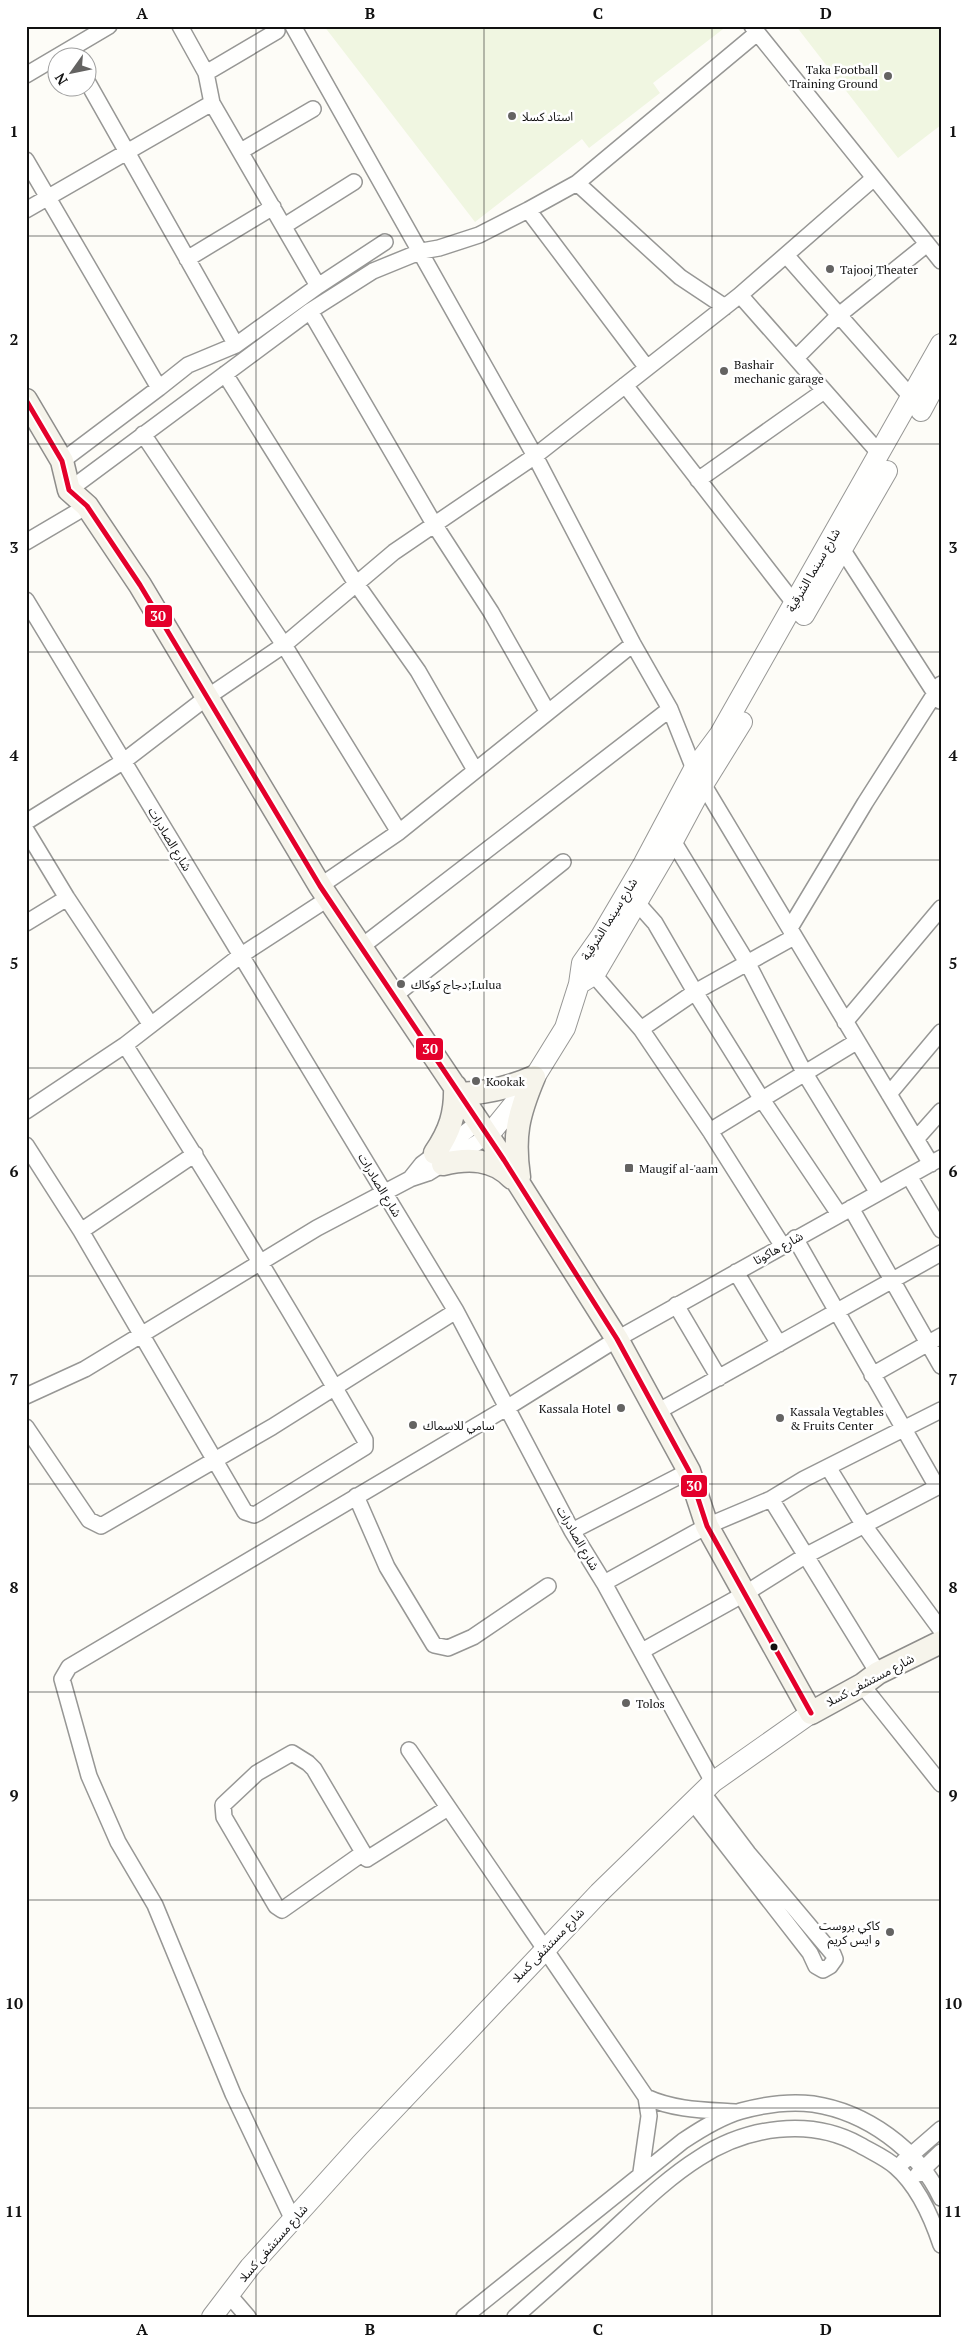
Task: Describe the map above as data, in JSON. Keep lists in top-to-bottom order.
{
  "streets": {
    "main road": ["شارع مستشفى كسلا"],
    "street": ["شارع سينما الشرقية", "شارع الصادرات", "شارع هاكوتا"]
  },
  "crossings": [
    ["شارع الصادرات", "شارع هاكوتا"],
    ["شارع الصادرات", "شارع مستشفى كسلا"],
    ["شارع هاكوتا", "شارع مستشفى كسلا"]
  ],
  "places": {
    "other": [
      "Taka Football Training Ground",
      "استاد كسلا",
      "Tajooj Theater",
      "Bashair mechanic garage",
      "دجاج كوكاك;Lulua",
      "Kookak",
      "Kassala Hotel",
      "Kassala Vegtables & Fruits Center",
      "سامي للاسماك",
      "Tolos",
      "كاكي بروست و ايس كريم"
    ],
    "transit": ["Maugif al-'aam"]
  },
  "lines": ["transit line 30"],
  "north": "bottom left",
  "grid": {
    "columns": [
      "A",
      "B",
      "C",
      "D"
    ],
    "rows": [
      "1",
      "2",
      "3",
      "4",
      "5",
      "6",
      "7",
      "8",
      "9",
      "10",
      "11"
    ]
  }
}
